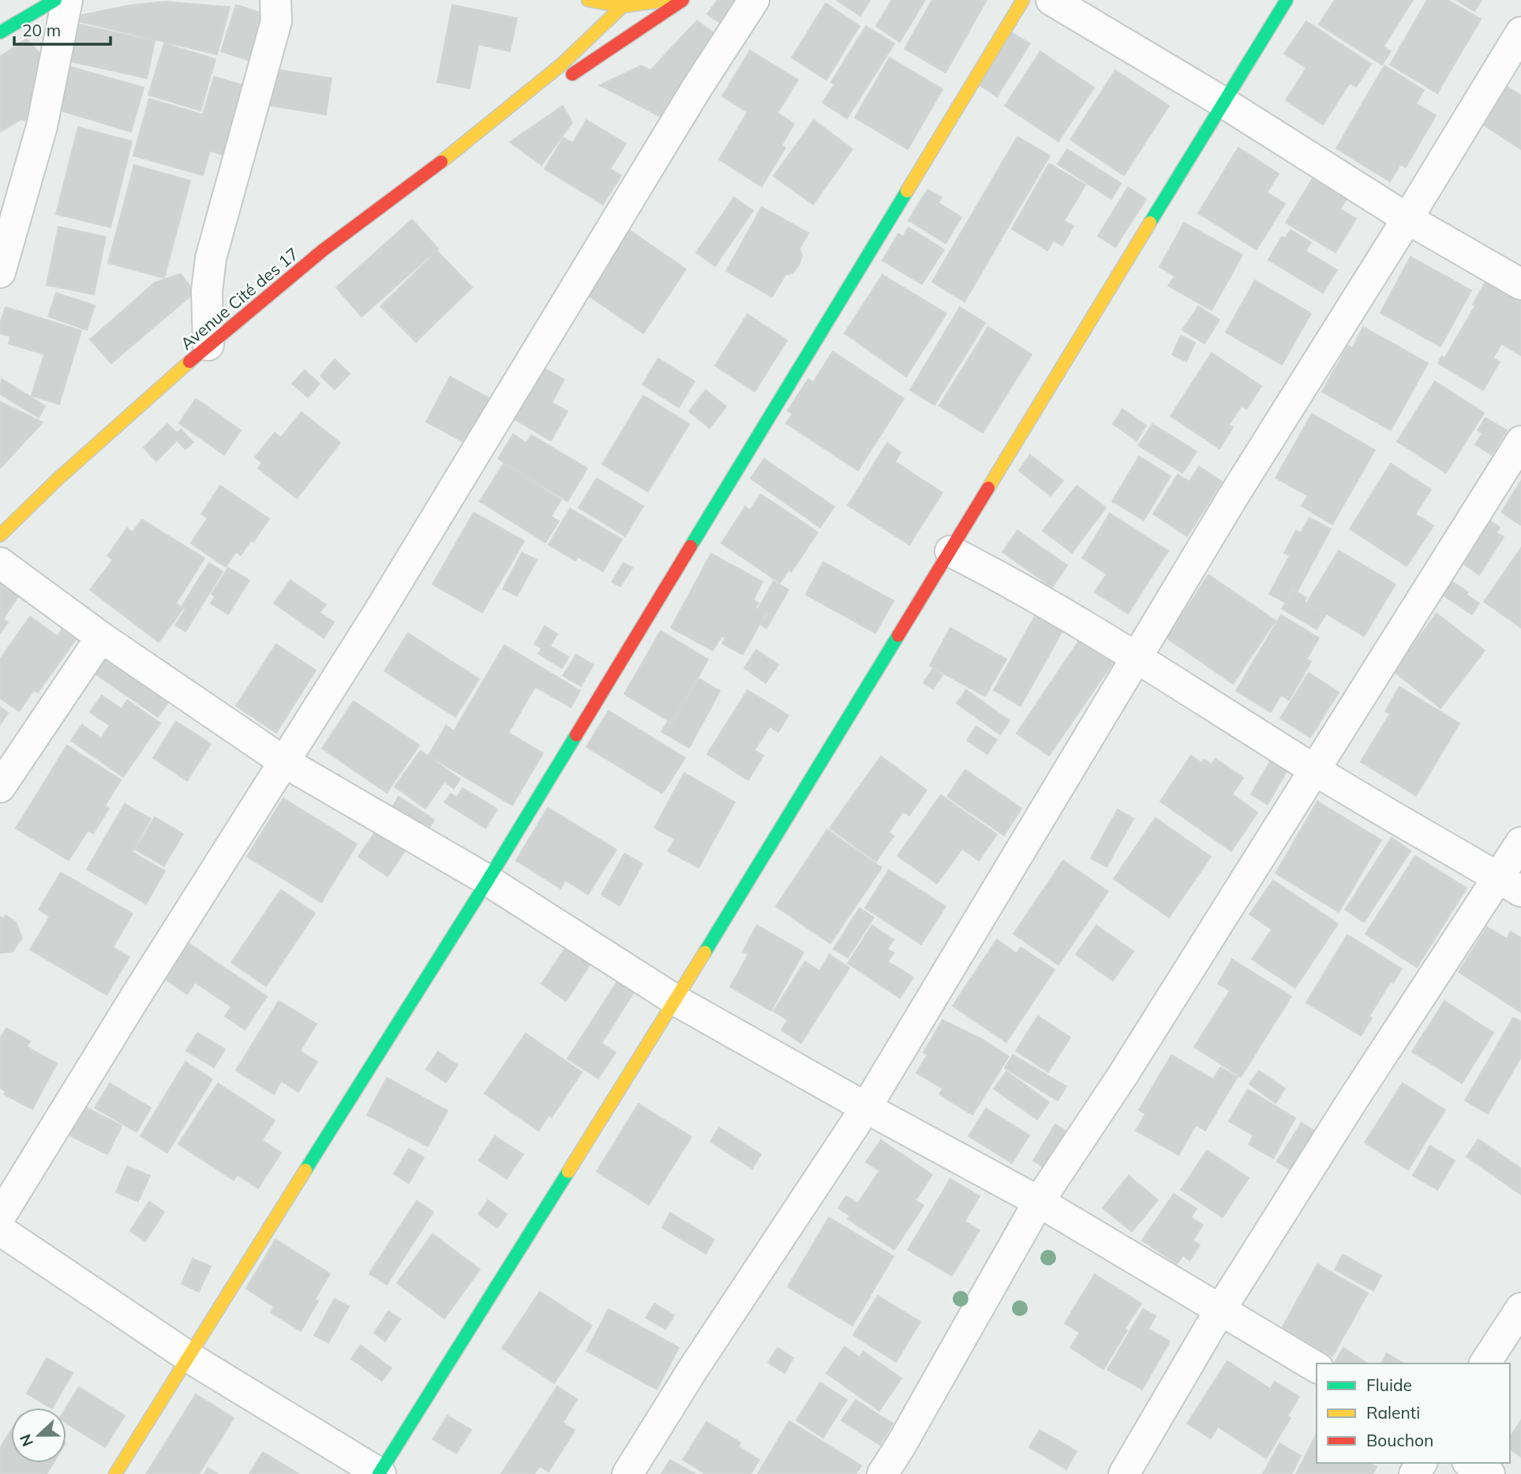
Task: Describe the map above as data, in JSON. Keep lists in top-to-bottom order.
{
  "streets": {
    "street": ["Avenue Cité des 17"]
  },
  "legend": ["Fluide", "Ralenti", "Bouchon"],
  "scale_bar": "20 m",
  "north": "left"
}
